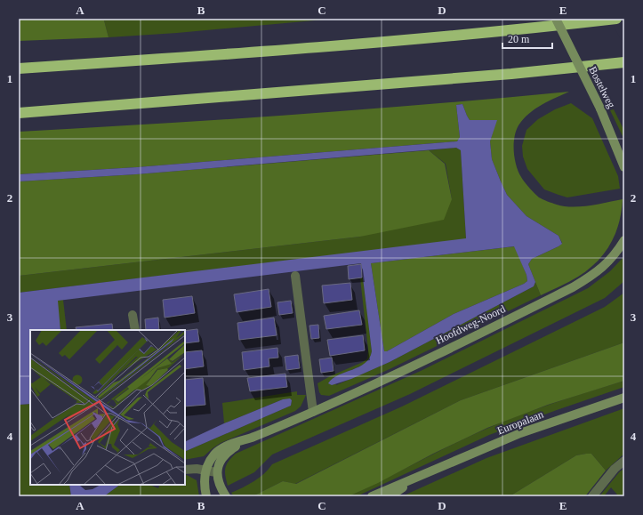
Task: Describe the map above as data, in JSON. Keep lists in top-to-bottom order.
{
  "streets": {
    "street": ["Bostelweg", "Hoofdweg-Noord", "Europalaan"]
  },
  "scale_bar": "20 m",
  "grid": {
    "columns": [
      "A",
      "B",
      "C",
      "D",
      "E"
    ],
    "rows": [
      "1",
      "2",
      "3",
      "4"
    ]
  }
}
